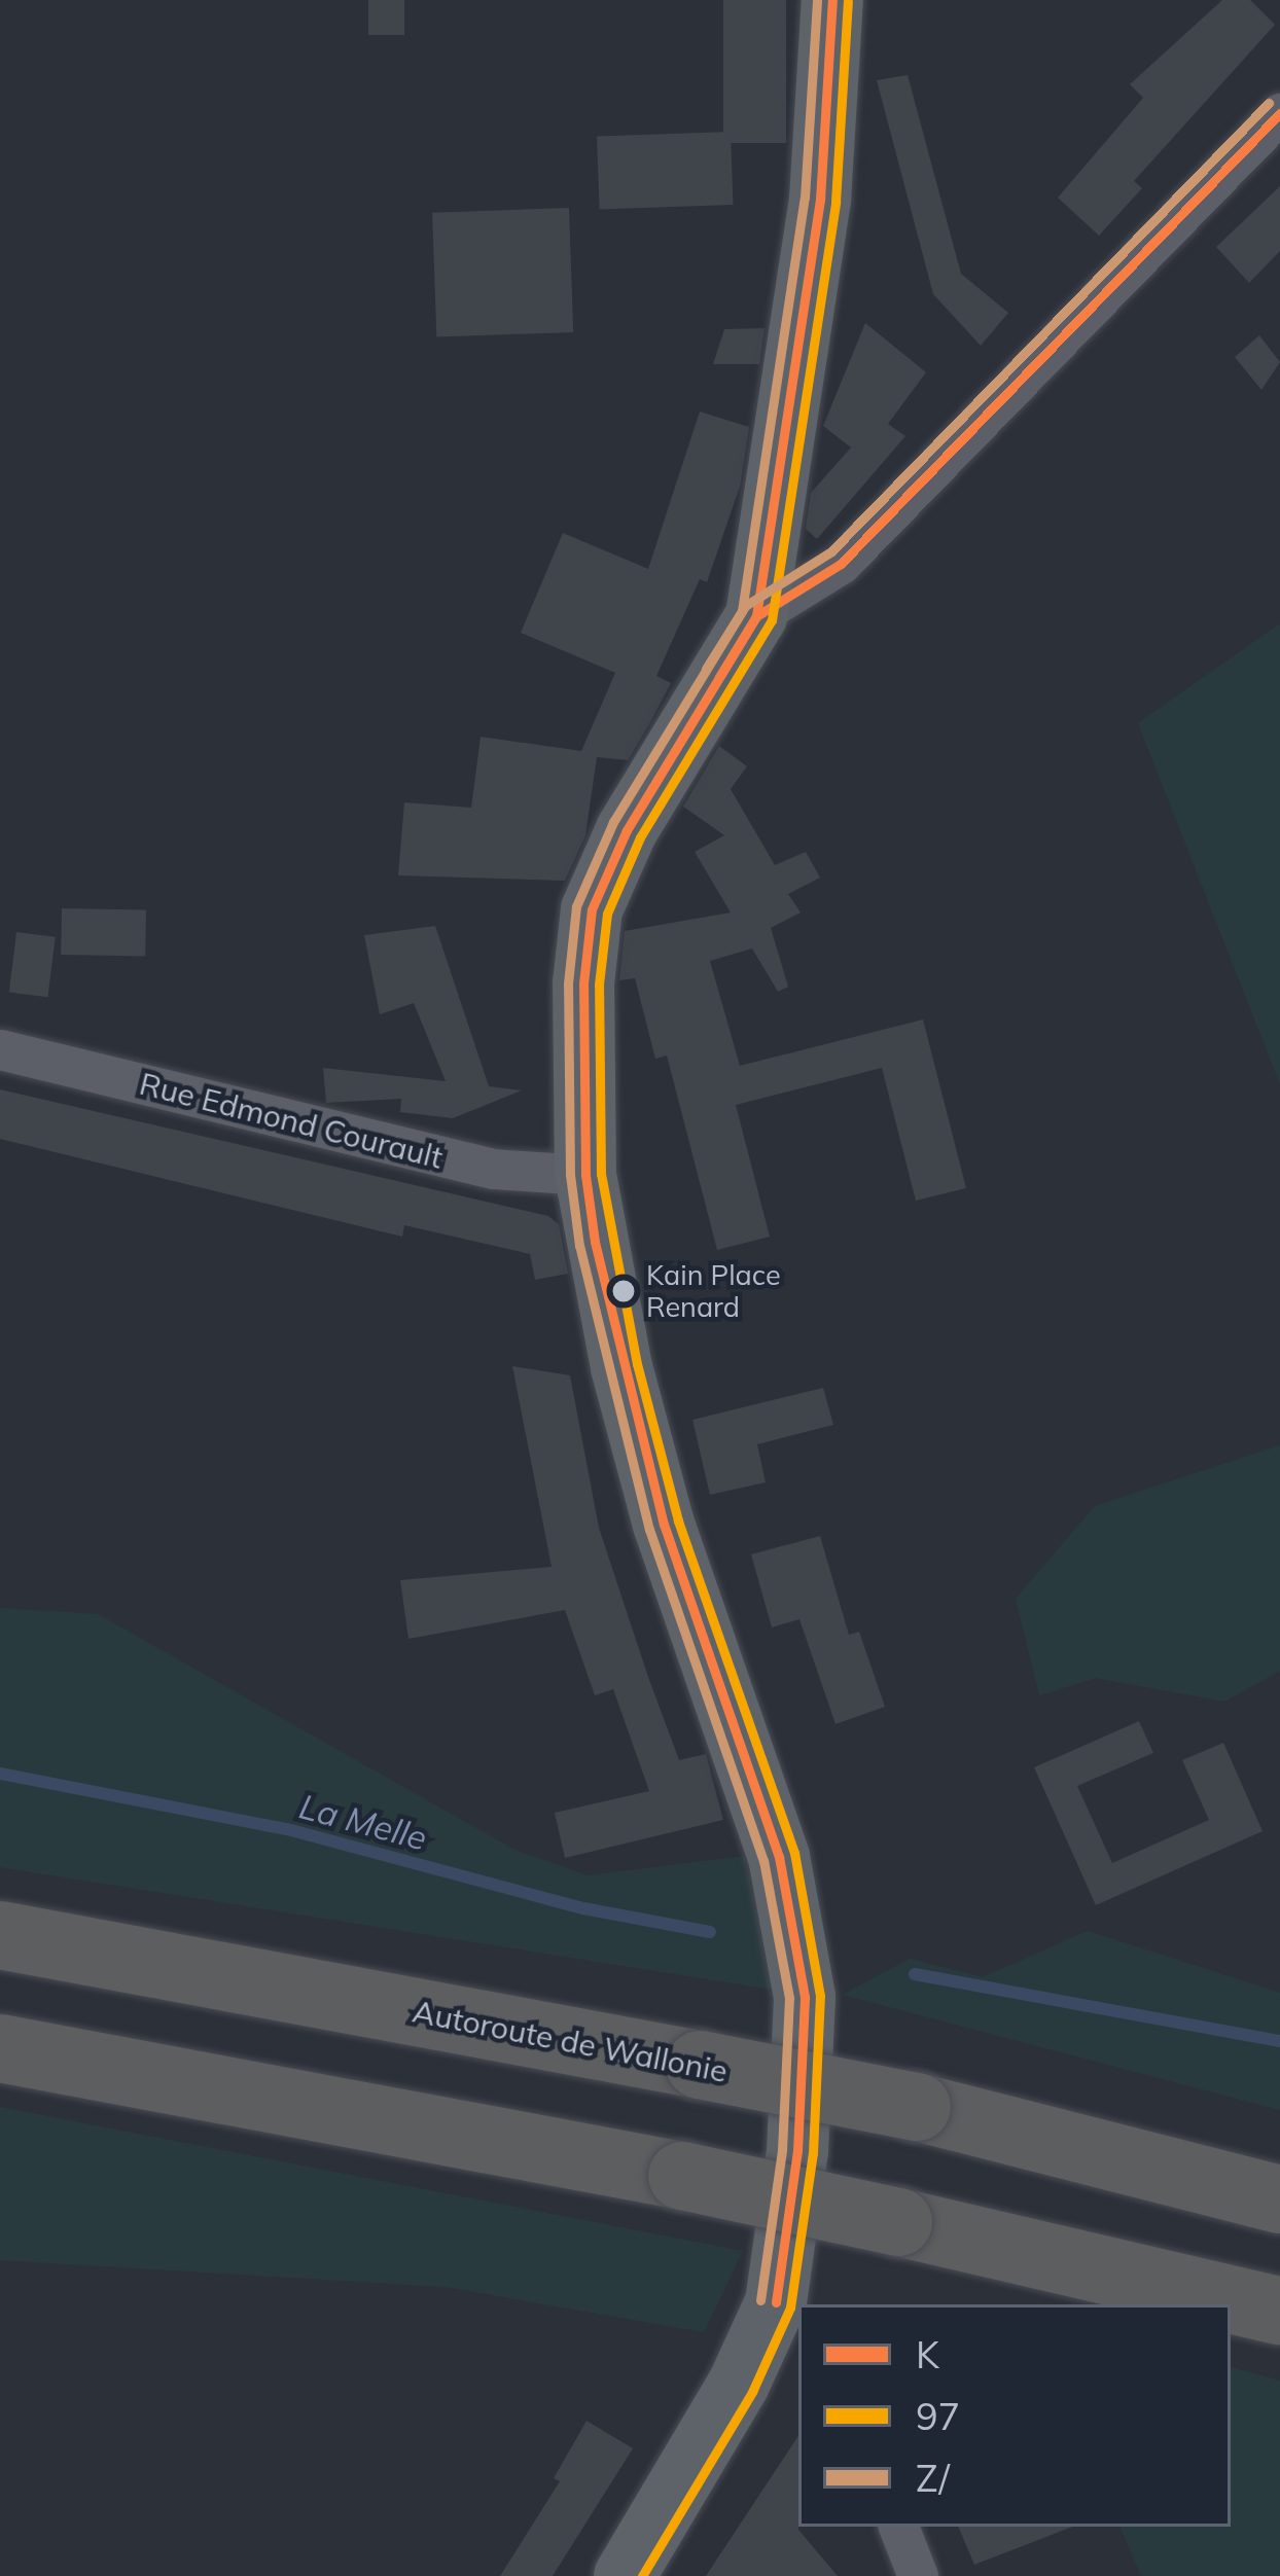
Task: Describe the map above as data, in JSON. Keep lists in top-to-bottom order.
{
  "streets": {
    "highway": ["Autoroute de Wallonie"],
    "street": ["Rue Edmond Courault"]
  },
  "water": ["La Melle"],
  "places": ["Kain Place Renard"],
  "lines": ["transit line K", "transit line Z/", "transit line 97"],
  "legend": ["K", "97", "Z/"]
}
